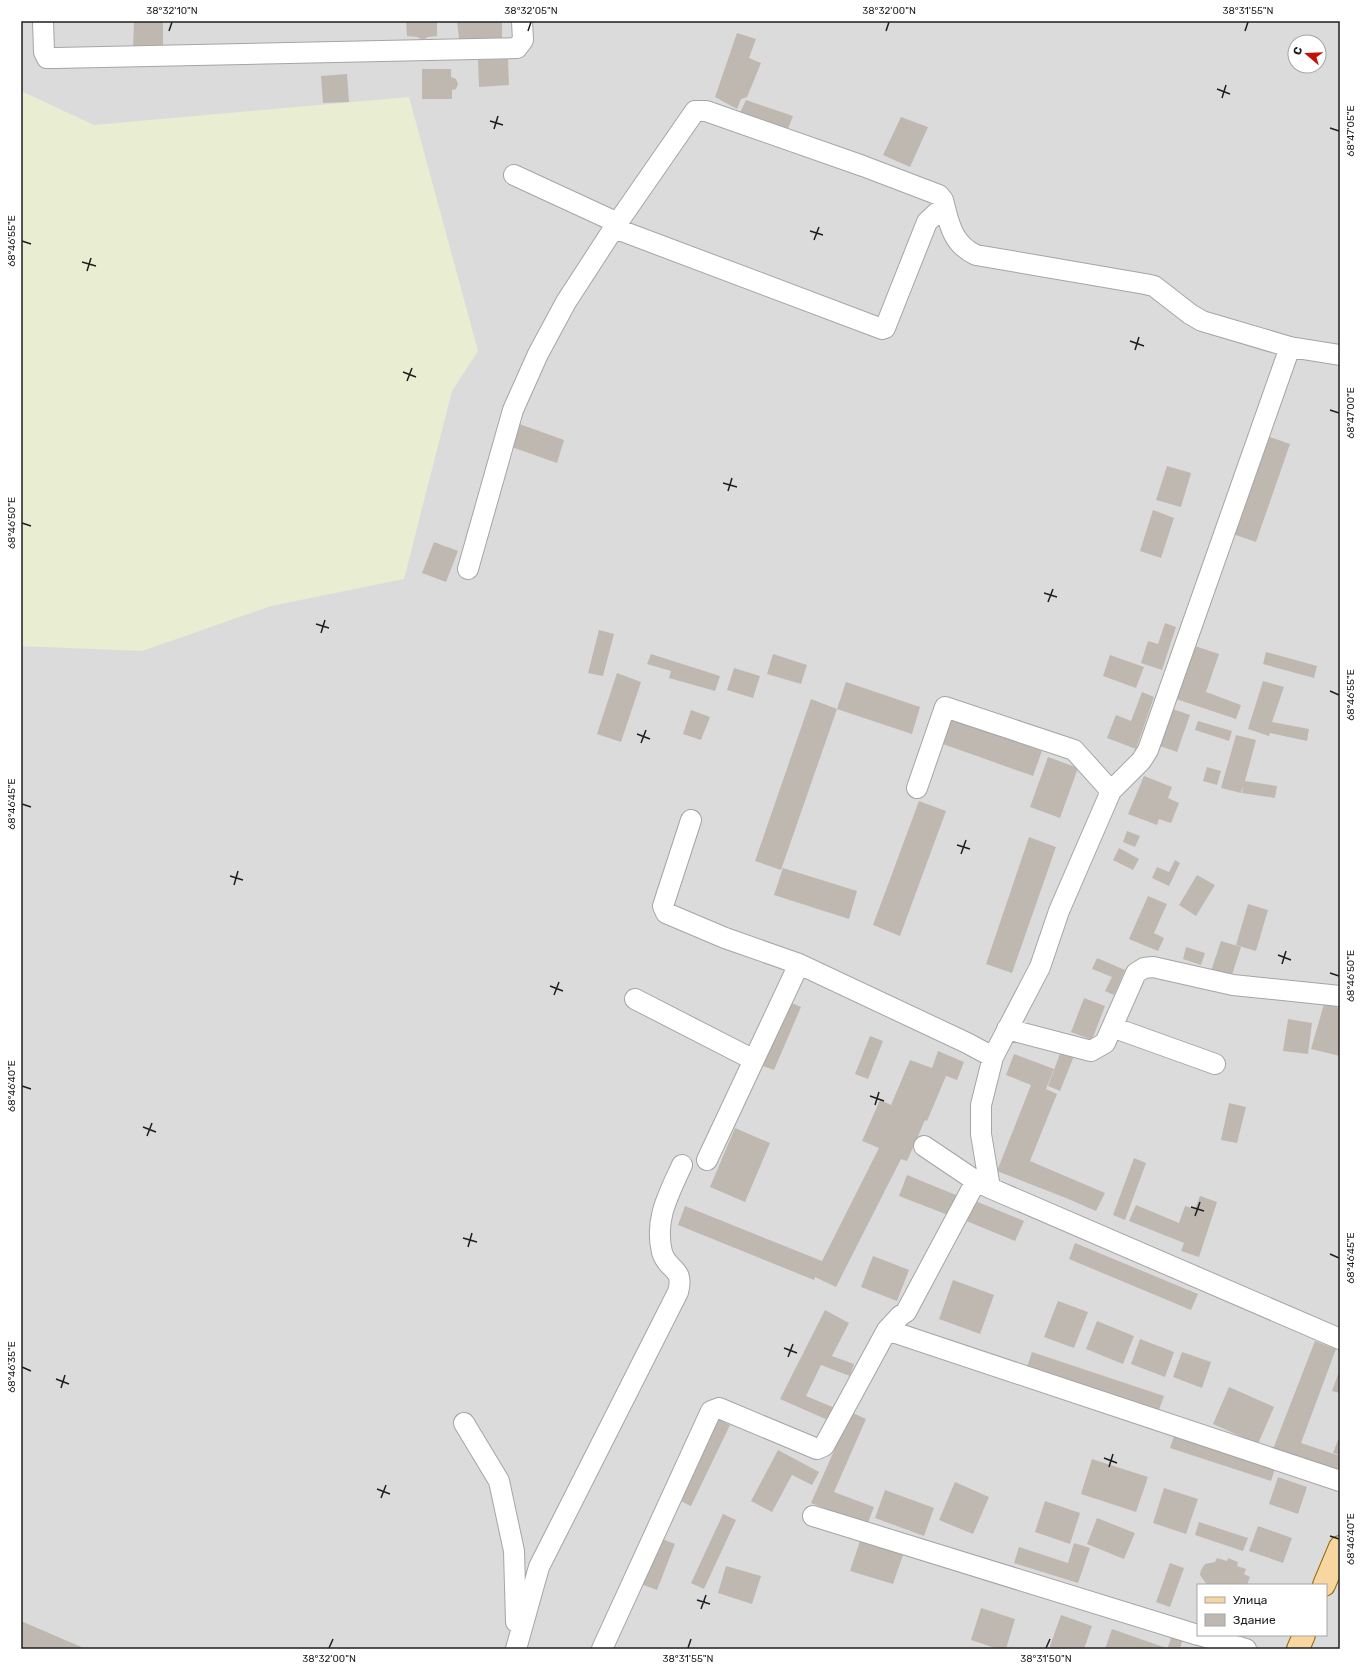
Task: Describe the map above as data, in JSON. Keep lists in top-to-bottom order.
{
  "legend": ["Улица", "Здание"],
  "north": "left",
  "coordinates": [
    "38°32'10\"N",
    "38°32'05\"N",
    "38°32'00\"N",
    "38°31'55\"N",
    "68°47'05\"E",
    "68°46'55\"E",
    "68°47'00\"E",
    "68°46'50\"E",
    "68°46'45\"E",
    "68°46'40\"E",
    "68°46'35\"E",
    "38°31'50\"N"
  ]
}
